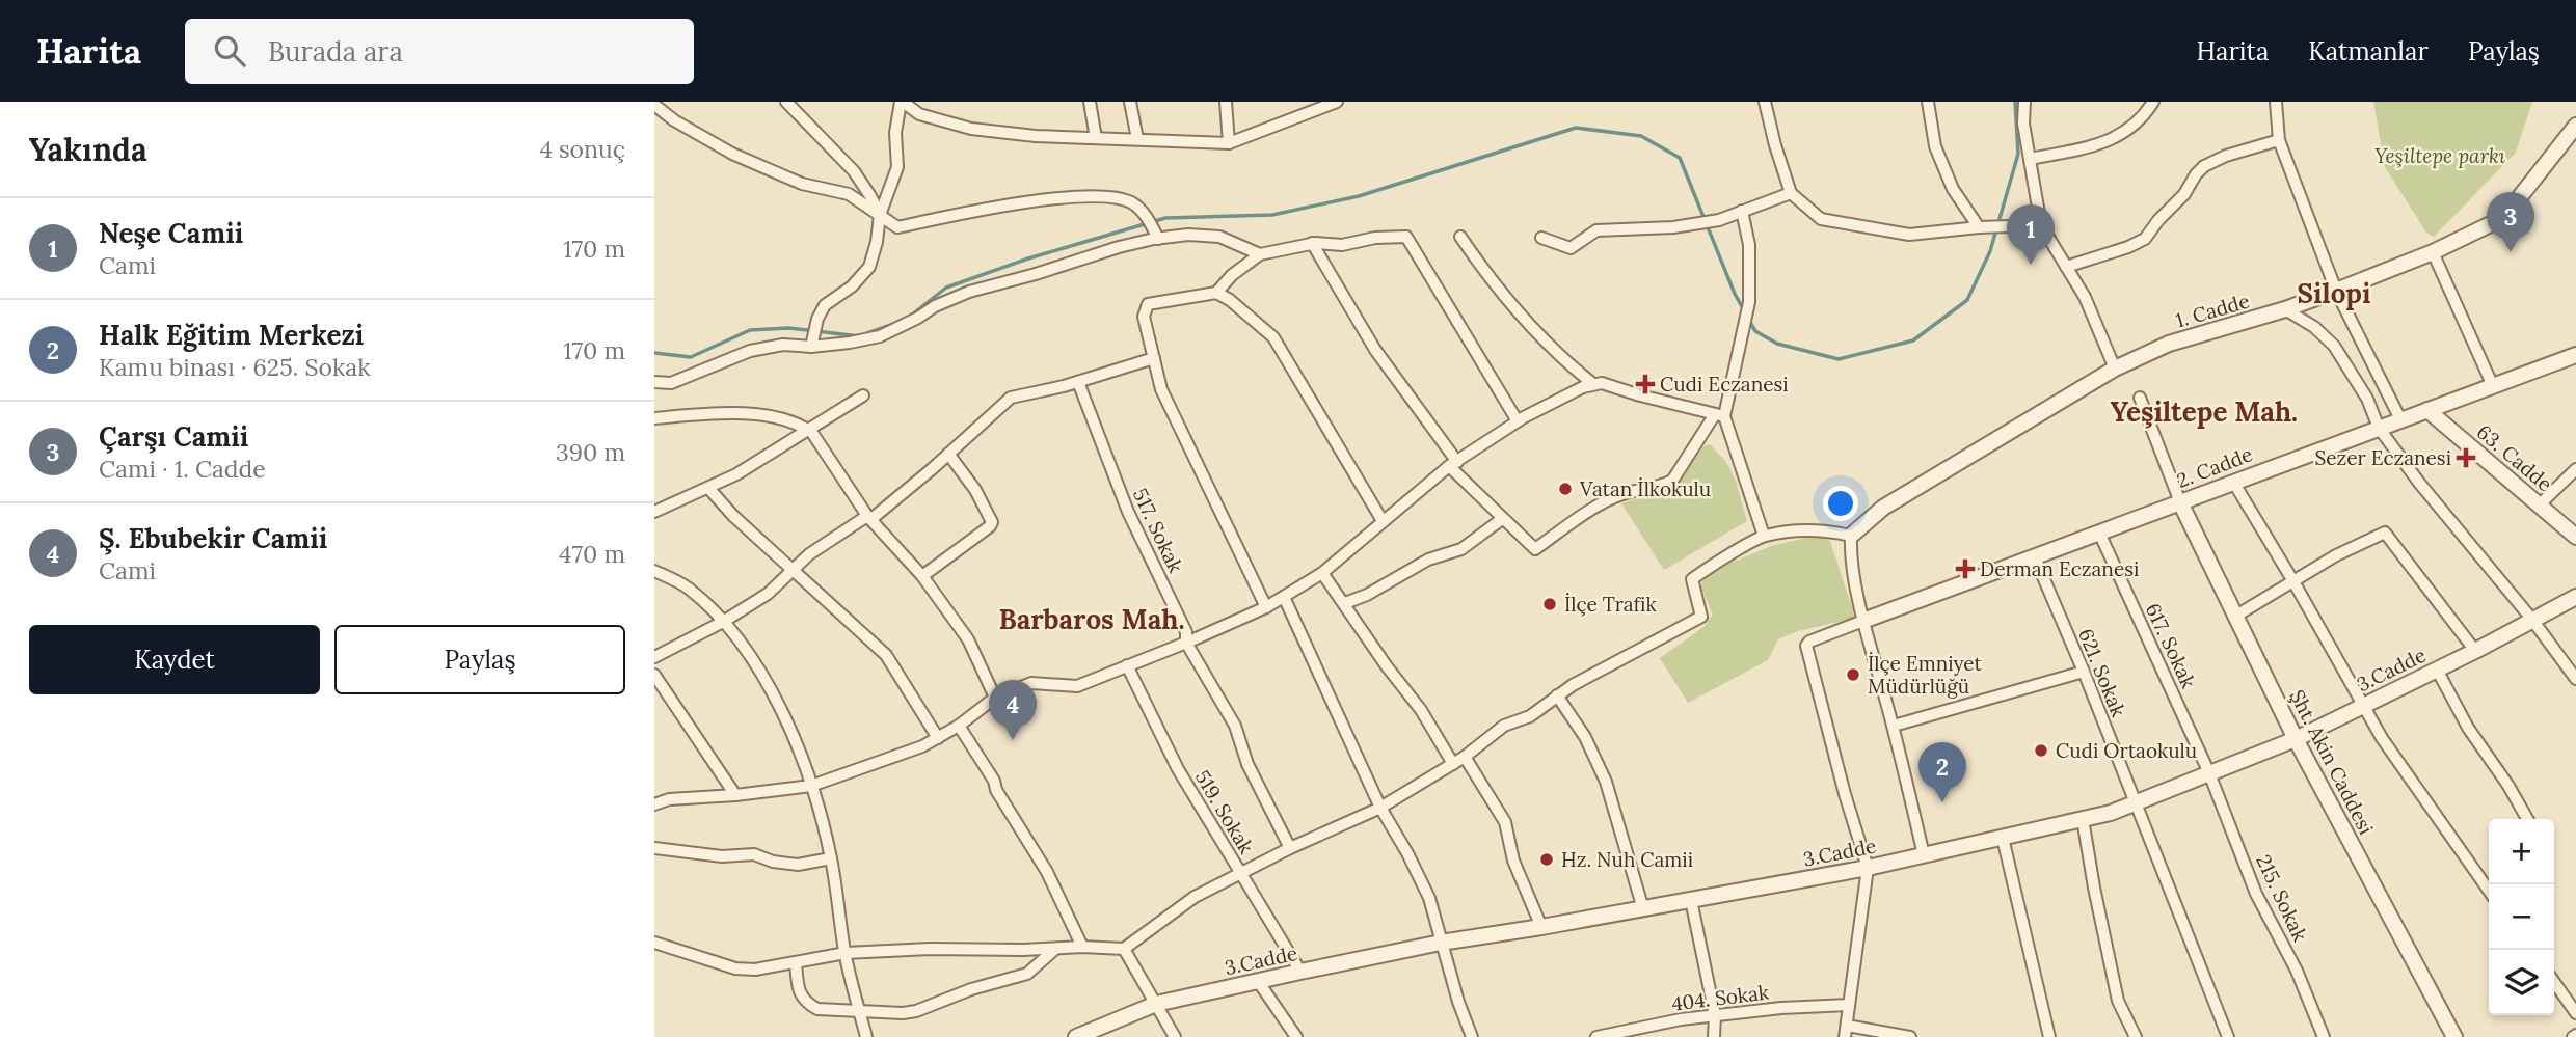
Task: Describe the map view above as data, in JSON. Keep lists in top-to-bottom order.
{
  "streets": {
    "street": [
      "1. Cadde",
      "63. Cadde",
      "2. Cadde",
      "517. Sokak",
      "617. Sokak",
      "3.Cadde",
      "621. Sokak",
      "Şht. Akin Caddesi",
      "519. Sokak",
      "215. Sokak",
      "404. Sokak"
    ]
  },
  "crossings": [
    ["63. Cadde", "2. Cadde"],
    ["2. Cadde", "617. Sokak"],
    ["2. Cadde", "621. Sokak"],
    ["2. Cadde", "Şht. Akin Caddesi"],
    ["617. Sokak", "3.Cadde"],
    ["617. Sokak", "215. Sokak"],
    ["3.Cadde", "621. Sokak"],
    ["3.Cadde", "Şht. Akin Caddesi"],
    ["3.Cadde", "519. Sokak"],
    ["3.Cadde", "215. Sokak"]
  ],
  "districts": ["Silopi", "Yeşiltepe Mah.", "Barbaros Mah."],
  "parks": ["Yeşiltepe parkı"],
  "places": {
    "health": ["Cudi Eczanesi", "Sezer Eczanesi", "Derman Eczanesi"],
    "other": [
      "Vatan İlkokulu",
      "İlçe Trafik",
      "İlçe Emniyet Müdürlüğü",
      "Cudi Ortaokulu",
      "Hz. Nuh Camii"
    ]
  },
  "page": {
    "header": "Harita",
    "search": "Burada ara",
    "nav": ["Harita", "Katmanlar", "Paylaş"],
    "heading": ["Yakında", "4 sonuç"],
    "pins": [
      "3",
      "1",
      "4",
      "2"
    ],
    "list": [
      {
        "mark": "1",
        "name": "Neşe Camii",
        "note": "Cami",
        "value": "170 m"
      },
      {
        "mark": "2",
        "name": "Halk Eğitim Merkezi",
        "note": "Kamu binası · 625. Sokak",
        "value": "170 m"
      },
      {
        "mark": "3",
        "name": "Çarşı Camii",
        "note": "Cami · 1. Cadde",
        "value": "390 m"
      },
      {
        "mark": "4",
        "name": "Ş. Ebubekir Camii",
        "note": "Cami",
        "value": "470 m"
      }
    ],
    "buttons": ["Kaydet", "Paylaş"],
    "map_buttons": ["+", "−"]
  }
}
